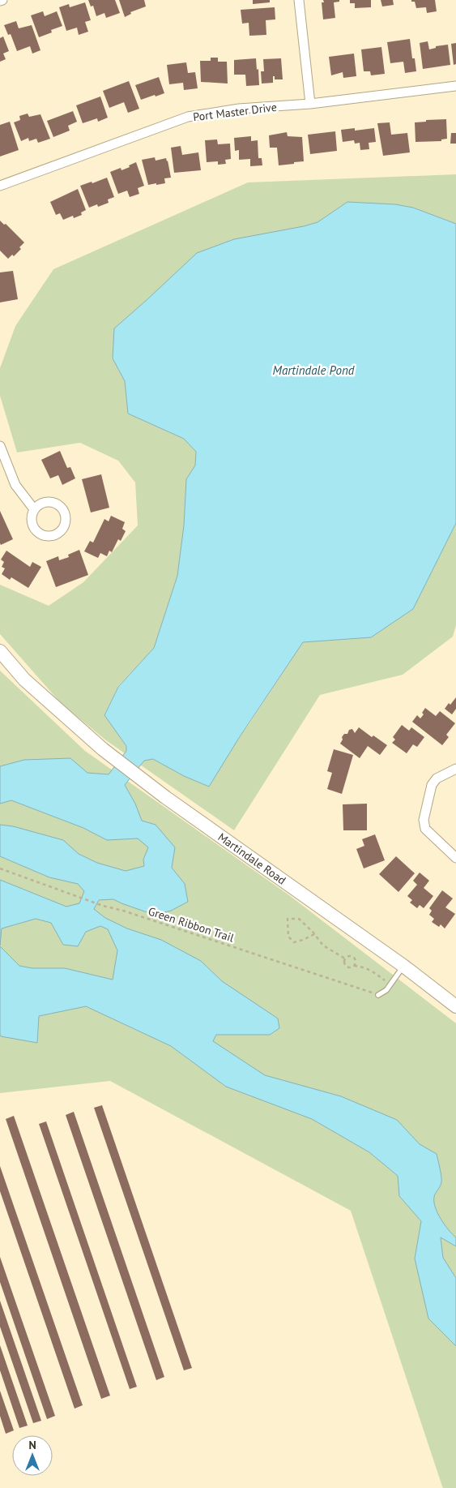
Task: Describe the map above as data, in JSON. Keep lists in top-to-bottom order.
{
  "streets": {
    "main road": ["Martindale Road"],
    "street": ["Port Master Drive"],
    "path": ["Green Ribbon Trail"]
  },
  "water": ["Martindale Pond"],
  "north": "top"
}
